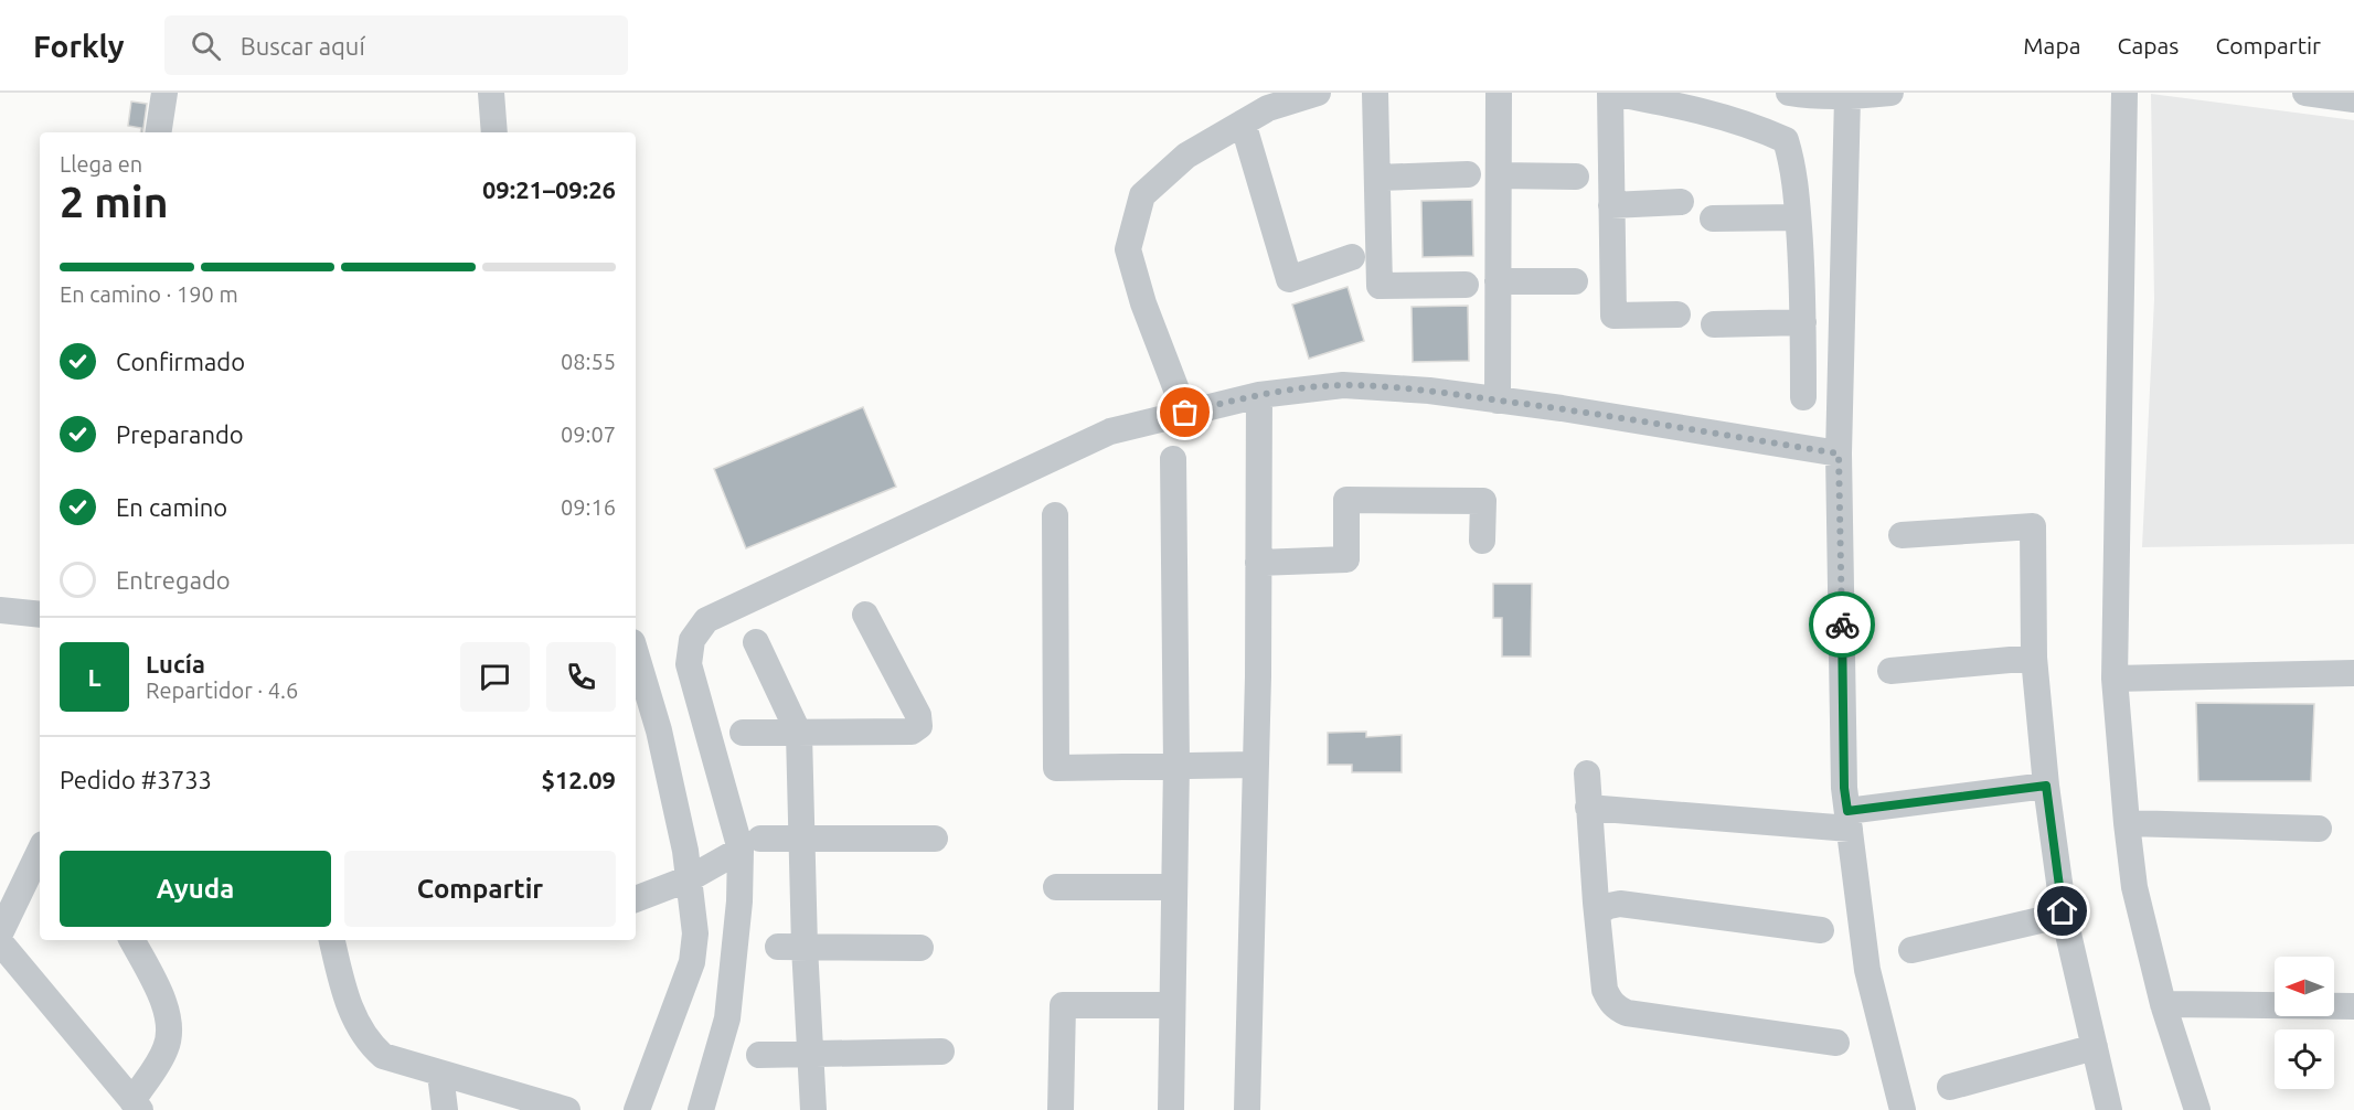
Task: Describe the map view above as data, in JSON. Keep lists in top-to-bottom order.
{
  "north": "left",
  "page": {
    "header": "Forkly",
    "search": "Buscar aquí",
    "nav": ["Mapa", "Capas", "Compartir"],
    "heading": ["2 min", "Llega en", "09:21–09:26"],
    "panel": [
      "Lucía",
      "Repartidor · 4.6",
      "Pedido #3733",
      "$12.09"
    ],
    "bar": "En camino · 190 m",
    "list": [
      ["Confirmado", "08:55"],
      ["Preparando", "09:07"],
      ["En camino", "09:16"],
      "Entregado"
    ],
    "round": "L",
    "buttons": ["Ayuda", "Compartir"]
  }
}
